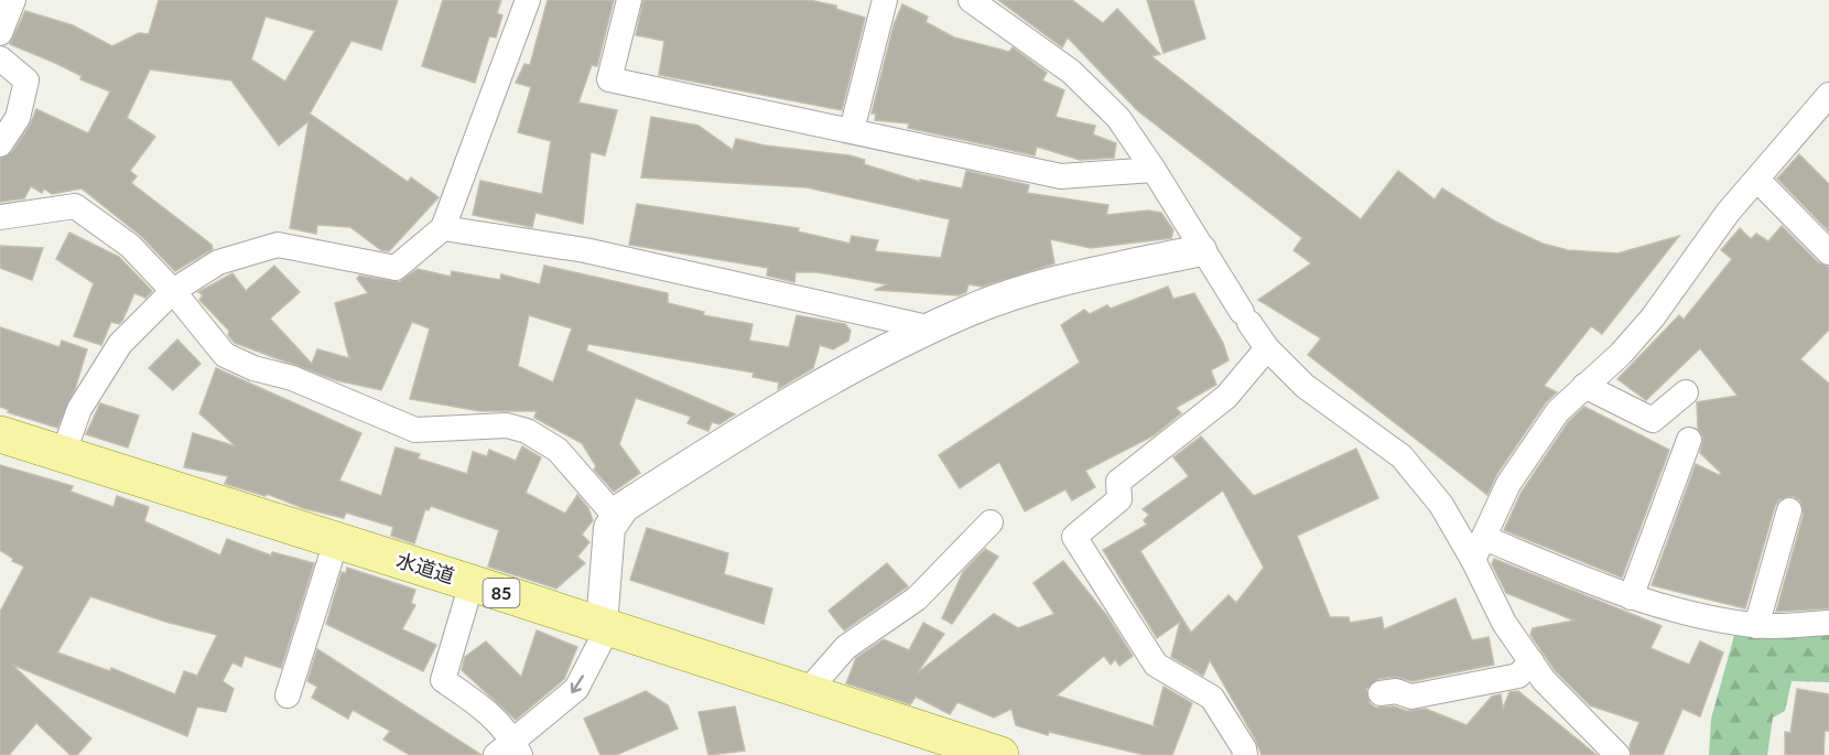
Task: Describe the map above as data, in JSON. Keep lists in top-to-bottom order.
{
  "streets": {
    "main road": ["水道道", "85"]
  }
}
